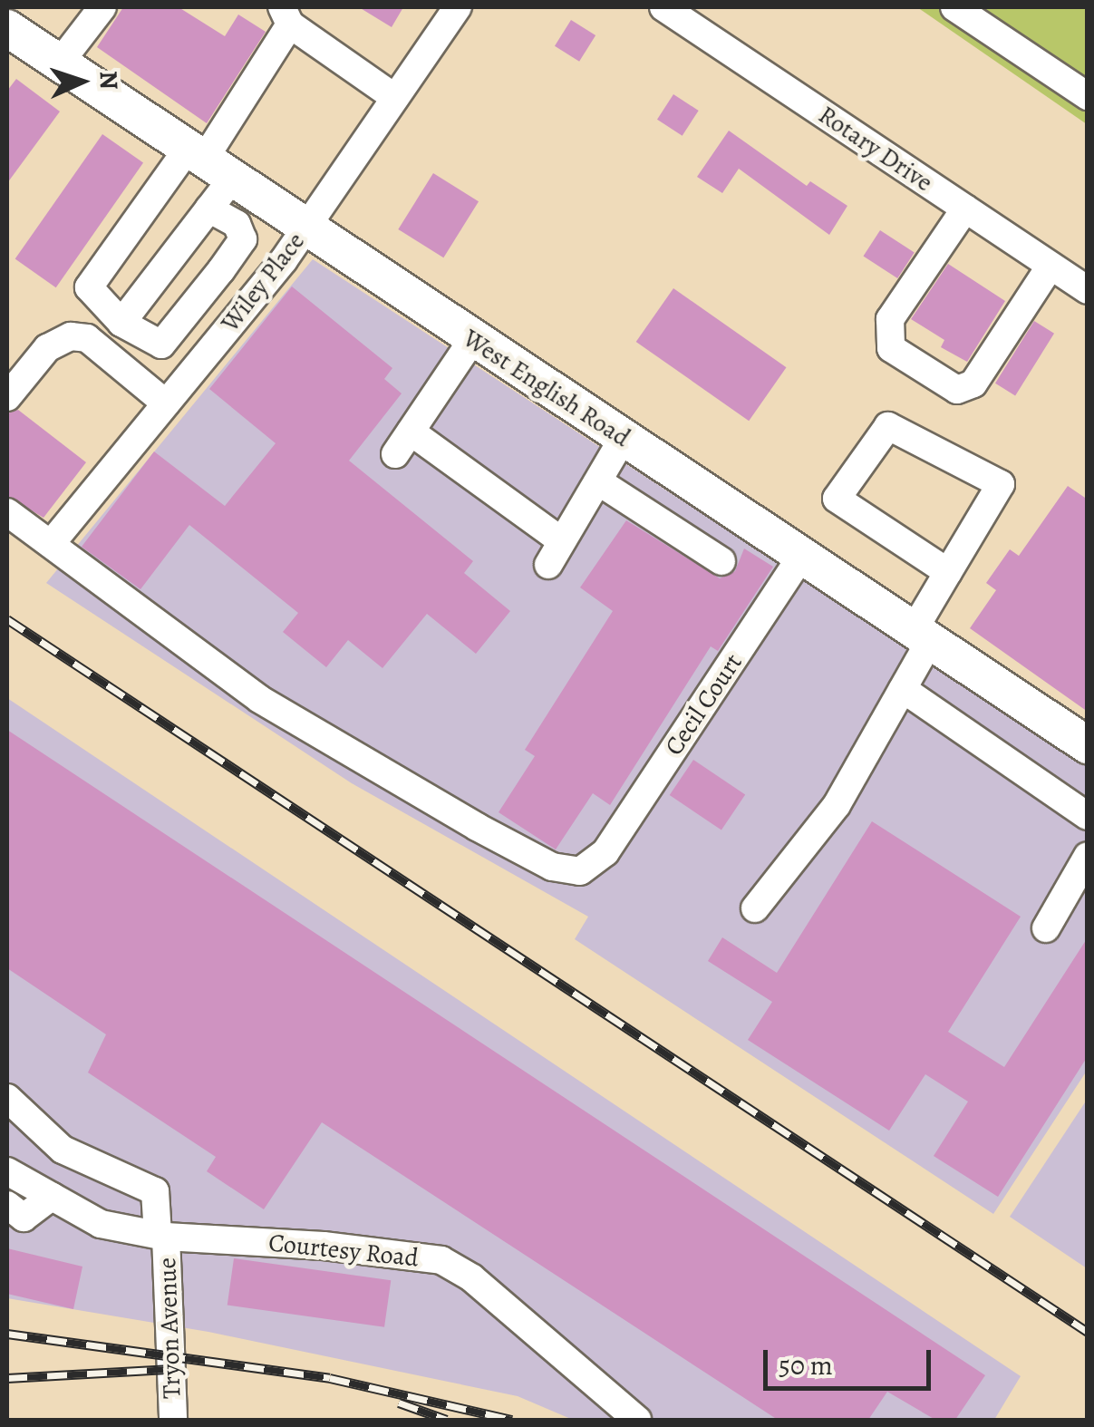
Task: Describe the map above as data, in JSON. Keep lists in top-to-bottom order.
{
  "streets": {
    "main road": ["West English Road"],
    "street": [
      "Rotary Drive",
      "Wiley Place",
      "Cecil Court",
      "Courtesy Road",
      "Tryon Avenue"
    ]
  },
  "crossings": [
    ["Wiley Place", "West English Road"],
    ["Wiley Place", "Cecil Court"],
    ["West English Road", "Cecil Court"],
    ["Courtesy Road", "Tryon Avenue"]
  ],
  "scale_bar": "50 m",
  "north": "right"
}
